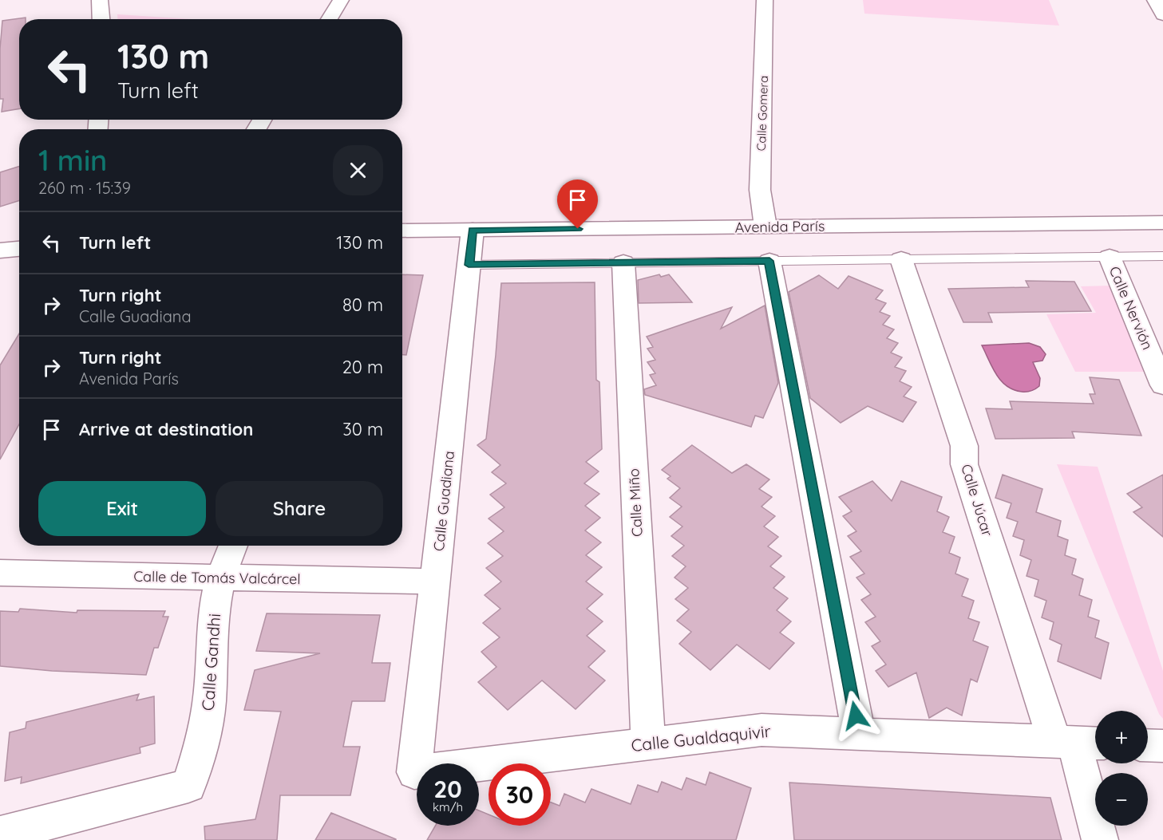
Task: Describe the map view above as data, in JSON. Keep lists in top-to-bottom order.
{
  "streets": {
    "street": [
      "Calle Gomera",
      "Avenida París",
      "Calle Nervión",
      "Calle Júcar",
      "Calle Guadiana",
      "Calle Miño",
      "Calle de Tomás Valcárcel",
      "Calle Gandhi",
      "Calle Gualdaquivir"
    ]
  },
  "crossings": [
    ["Calle Gomera", "Avenida París"],
    ["Avenida París", "Calle Guadiana"],
    ["Calle Júcar", "Calle Gualdaquivir"],
    ["Calle Guadiana", "Calle de Tomás Valcárcel"],
    ["Calle Guadiana", "Calle Gualdaquivir"],
    ["Calle Miño", "Calle Gualdaquivir"],
    ["Calle de Tomás Valcárcel", "Calle Gandhi"]
  ],
  "page": {
    "turn": ["130 m", "Turn left"],
    "heading": ["1 min", "260 m · 15:39"],
    "list": [
      {
        "name": "Turn left",
        "value": "130 m"
      },
      {
        "name": "Turn right",
        "note": "Calle Guadiana",
        "value": "80 m"
      },
      {
        "name": "Turn right",
        "note": "Avenida París",
        "value": "20 m"
      },
      {
        "name": "Arrive at destination",
        "value": "30 m"
      }
    ],
    "buttons": ["Exit", "Share"],
    "map_buttons": ["+", "−"],
    "speed": "20 km/h",
    "limit": "30"
  }
}
